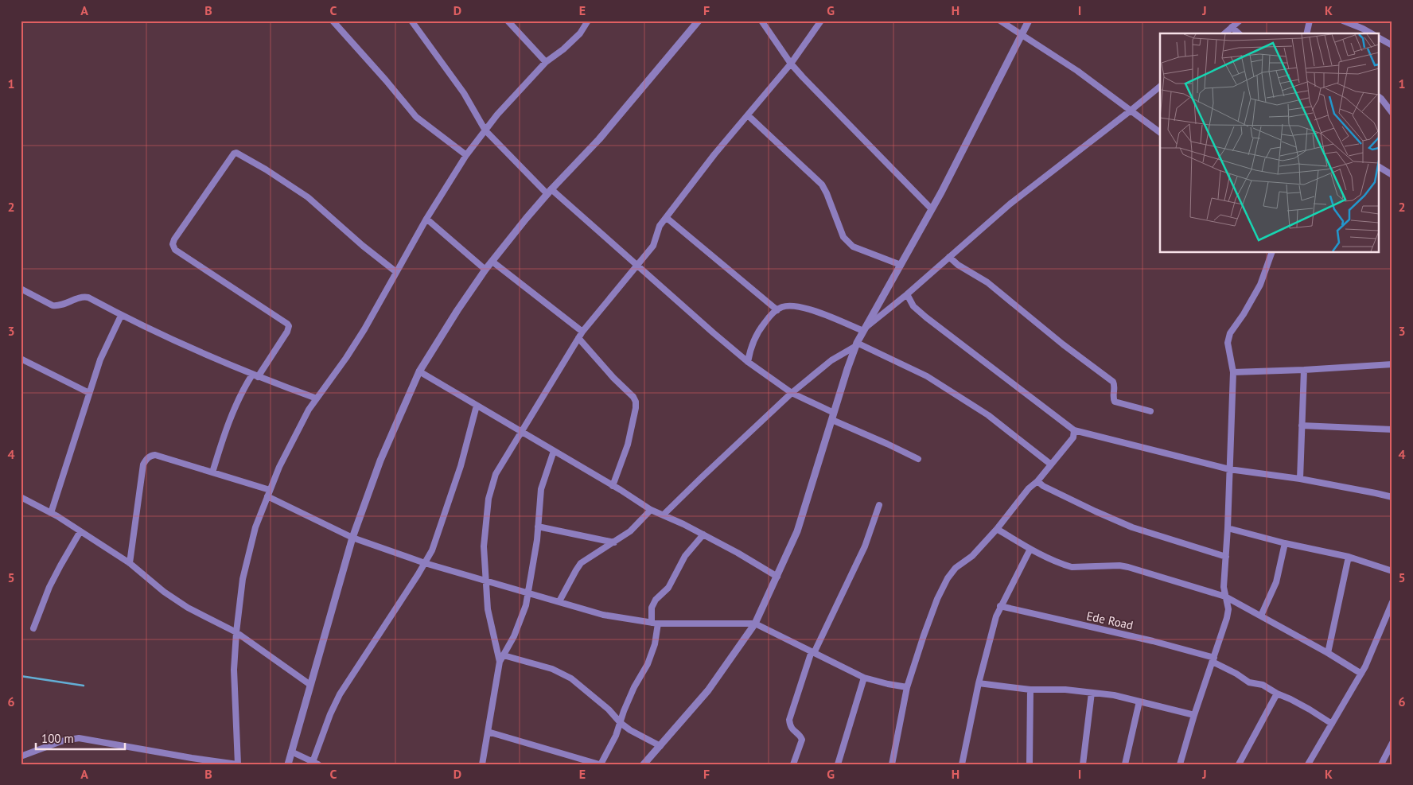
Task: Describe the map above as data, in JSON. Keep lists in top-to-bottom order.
{
  "streets": {
    "street": ["Ede Road"]
  },
  "scale_bar": "100 m",
  "grid": {
    "columns": [
      "A",
      "B",
      "C",
      "D",
      "E",
      "F",
      "G",
      "H",
      "I",
      "J",
      "K"
    ],
    "rows": [
      "1",
      "2",
      "3",
      "4",
      "5",
      "6"
    ]
  }
}
